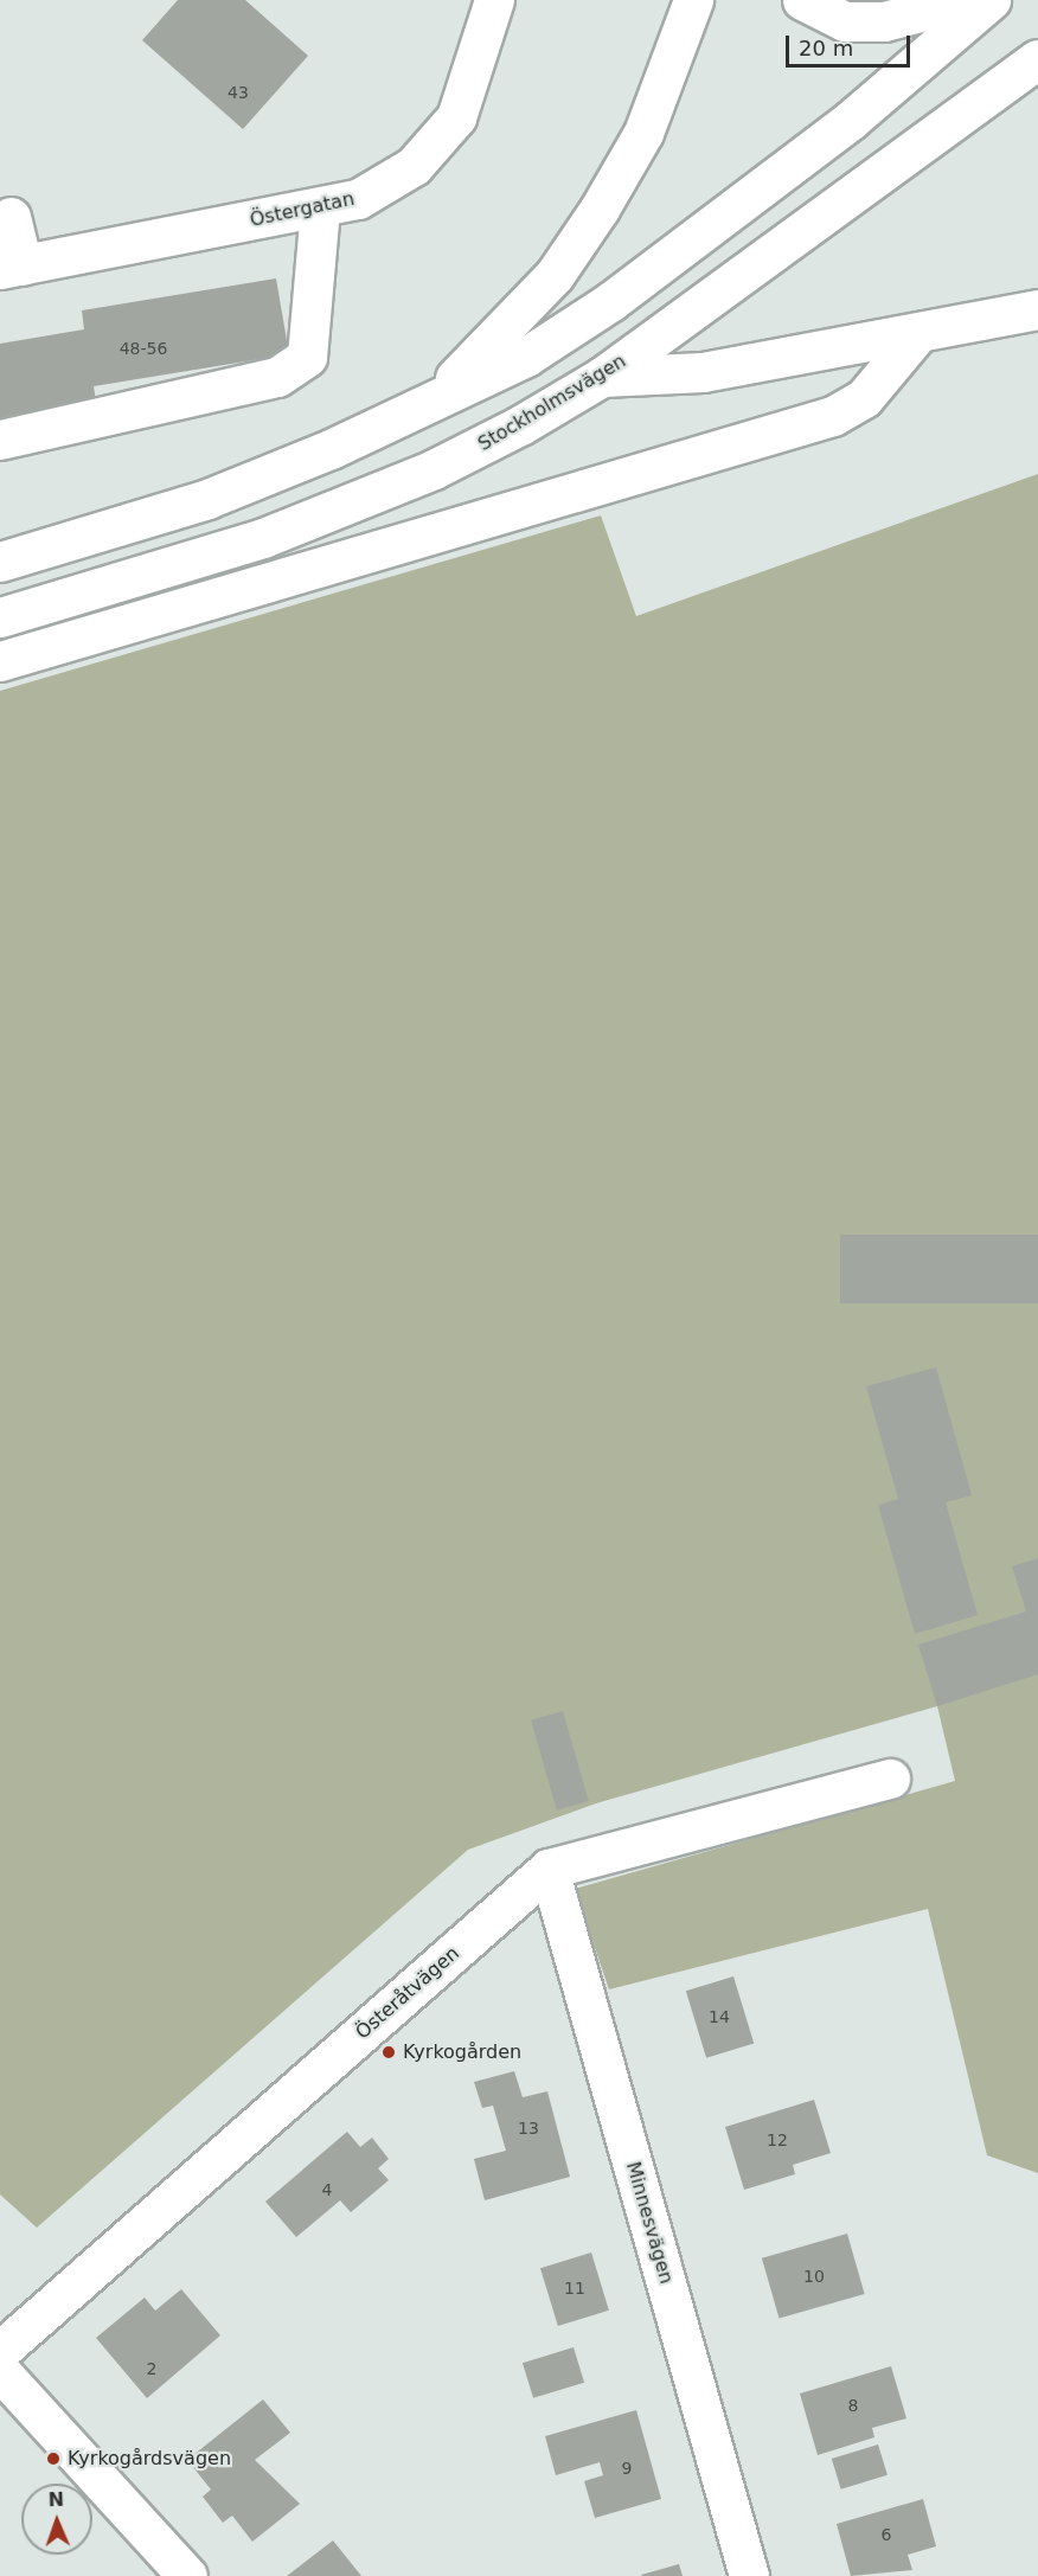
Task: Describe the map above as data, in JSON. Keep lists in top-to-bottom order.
{
  "streets": {
    "main road": [
      "Östergatan",
      "Stockholmsvägen",
      "Österåtvägen",
      "Minnesvägen"
    ]
  },
  "crossings": [
    ["Österåtvägen", "Minnesvägen"]
  ],
  "places": ["Kyrkogården", "Kyrkogårdsvägen"],
  "house_numbers": [
    "43",
    "48-56",
    "14",
    "13",
    "12",
    "4",
    "10",
    "11",
    "2",
    "8",
    "9",
    "6"
  ],
  "scale_bar": "20 m",
  "north": "top"
}
